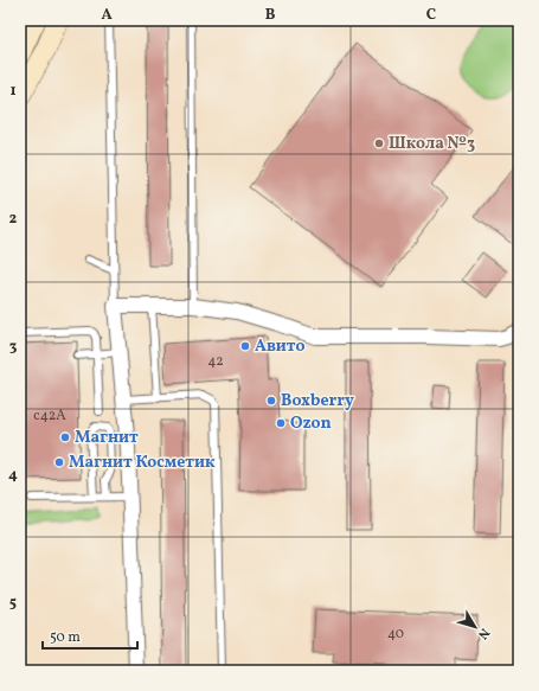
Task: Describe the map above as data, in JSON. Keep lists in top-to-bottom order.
{
  "places": [
    "Школа №3",
    "Авито",
    "Boxberry",
    "Ozon",
    "Магнит",
    "Магнит Косметик"
  ],
  "house_numbers": ["42", "с42А", "40"],
  "scale_bar": "50 m",
  "north": "bottom right",
  "grid": {
    "columns": ["A", "B", "C"],
    "rows": [
      "1",
      "2",
      "3",
      "4",
      "5"
    ]
  }
}
